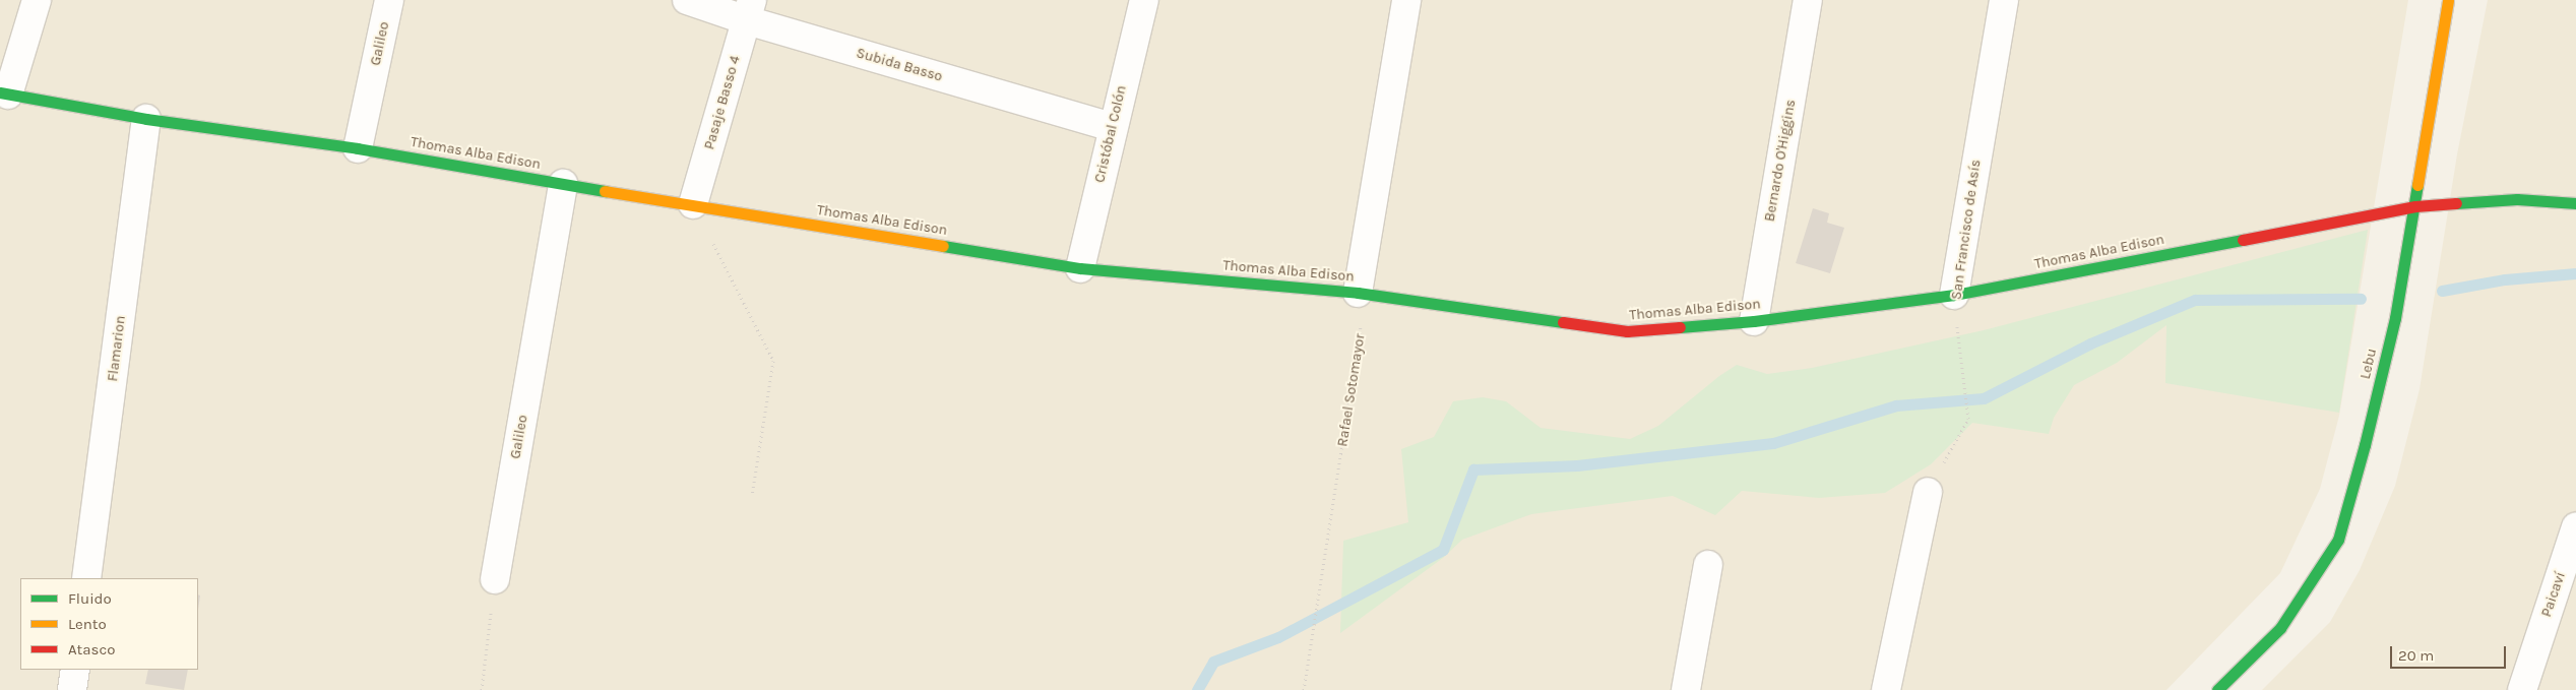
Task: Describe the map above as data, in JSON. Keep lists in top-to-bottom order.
{
  "streets": {
    "street": [
      "Galileo",
      "Subida Basso",
      "Pasaje Basso 4",
      "Cristóbal Colón",
      "Thomas Alba Edison",
      "Bernardo O'Higgins",
      "San Francisco de Asís",
      "Flamarion",
      "Lebu",
      "Paicaví"
    ],
    "path": ["Rafael Sotomayor"]
  },
  "crossings": [
    ["Galileo", "Thomas Alba Edison"],
    ["Subida Basso", "Pasaje Basso 4"],
    ["Subida Basso", "Cristóbal Colón"],
    ["Pasaje Basso 4", "Thomas Alba Edison"],
    ["Cristóbal Colón", "Thomas Alba Edison"],
    ["Thomas Alba Edison", "Bernardo O'Higgins"],
    ["Thomas Alba Edison", "San Francisco de Asís"],
    ["Thomas Alba Edison", "Flamarion"],
    ["Thomas Alba Edison", "Lebu"],
    ["Thomas Alba Edison", "Rafael Sotomayor"]
  ],
  "legend": ["Fluido", "Lento", "Atasco"],
  "scale_bar": "20 m"
}
